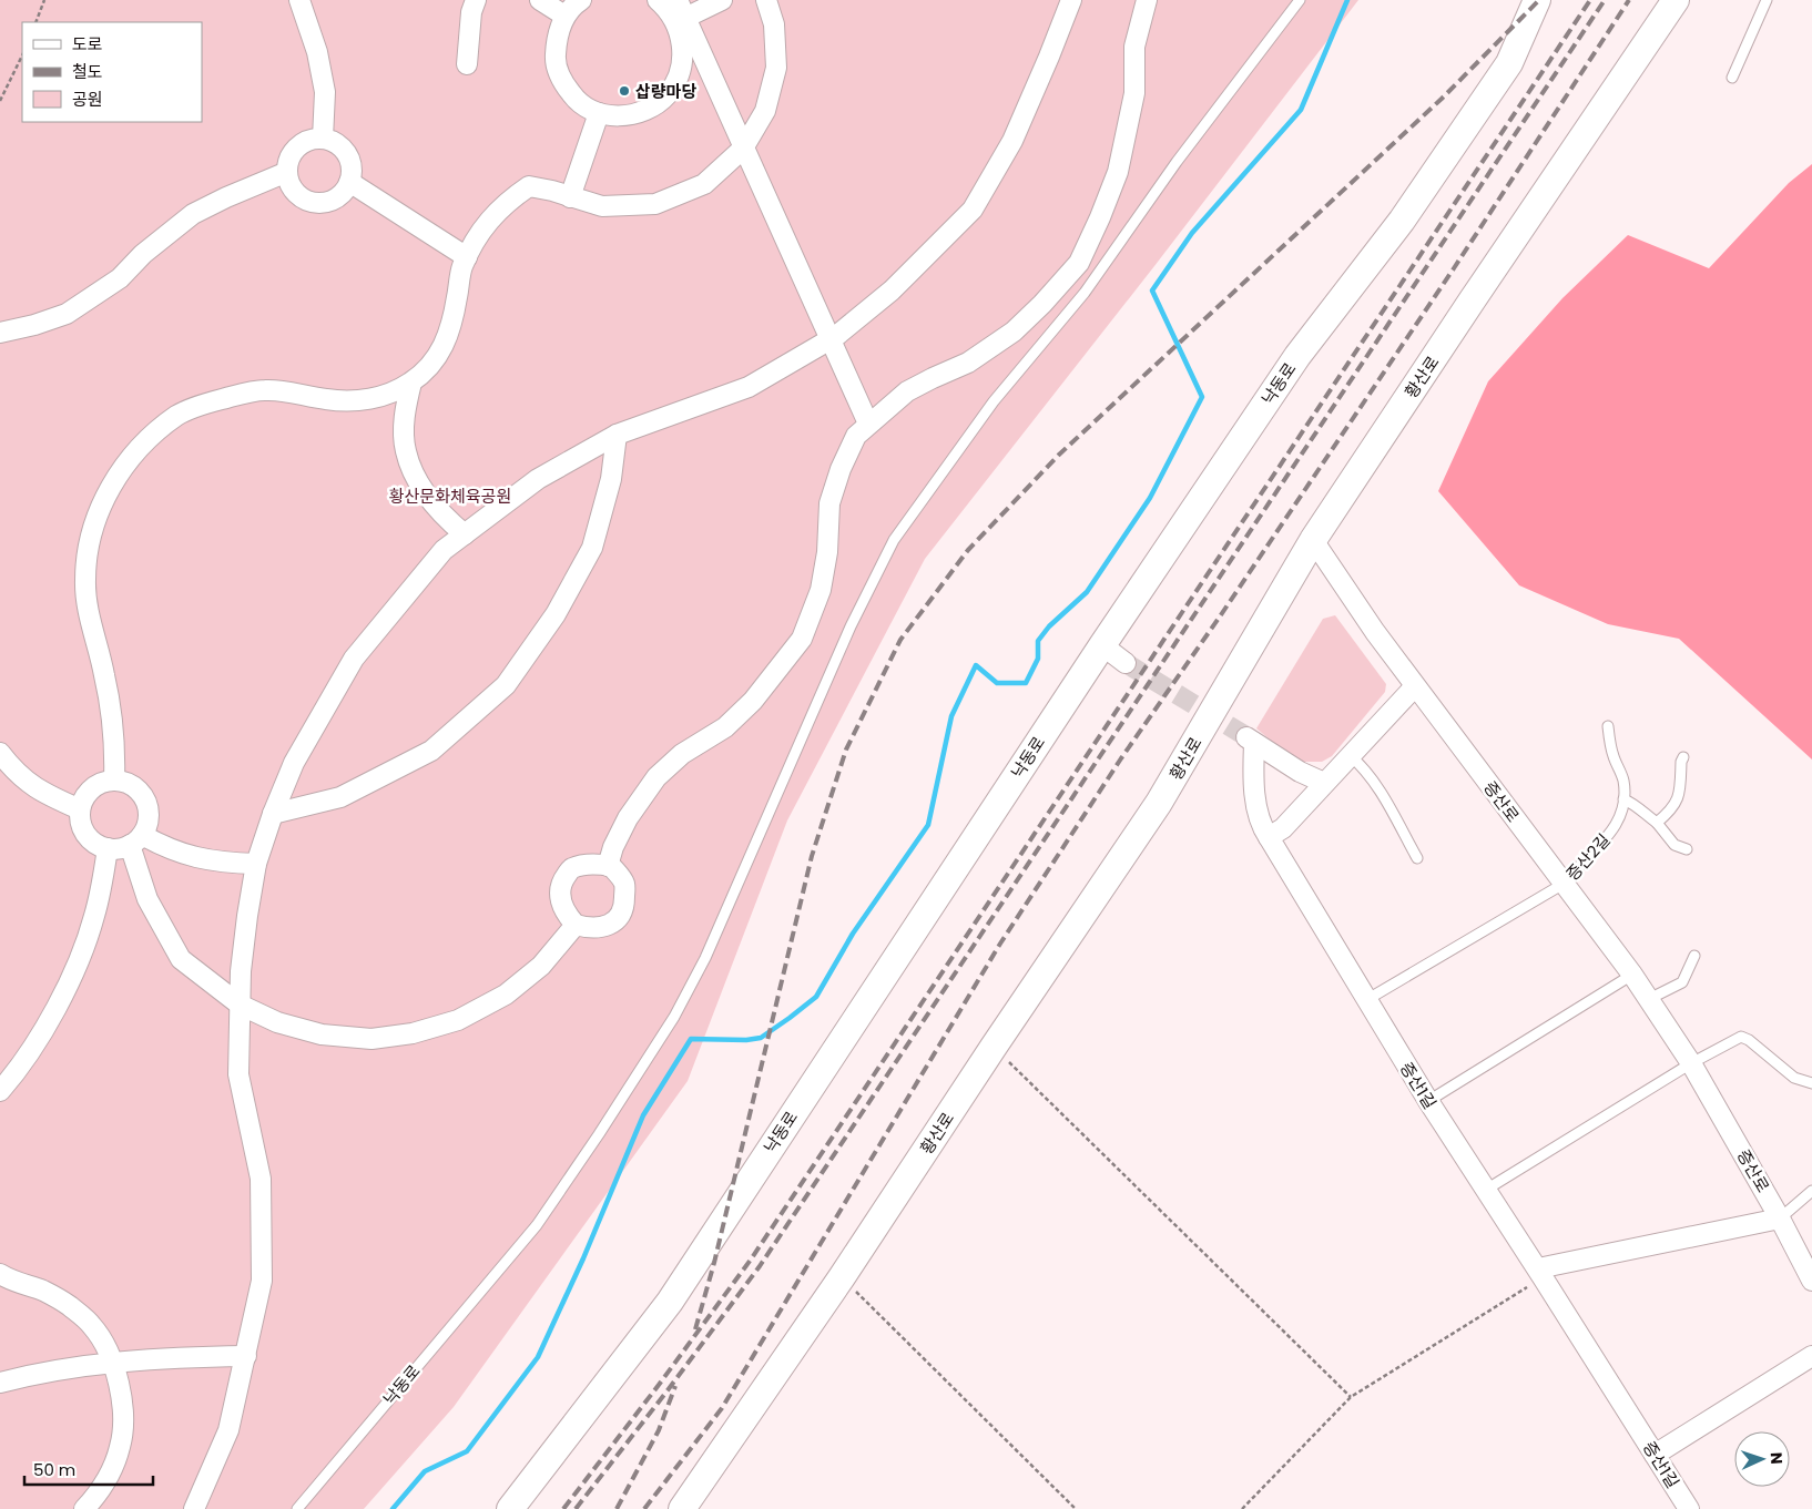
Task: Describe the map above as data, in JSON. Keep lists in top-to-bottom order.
{
  "streets": {
    "street": [
      "황산로",
      "낙동로",
      "증산로",
      "증산1길"
    ],
    "lane": ["증산2길"]
  },
  "crossings": [
    ["황산로", "증산로"],
    ["증산로", "증산2길"],
    ["증산2길", "증산1길"]
  ],
  "parks": ["황산문화체육공원"],
  "places": ["삽량마당"],
  "legend": ["도로", "철도", "공원"],
  "scale_bar": "50 m",
  "north": "right"
}
